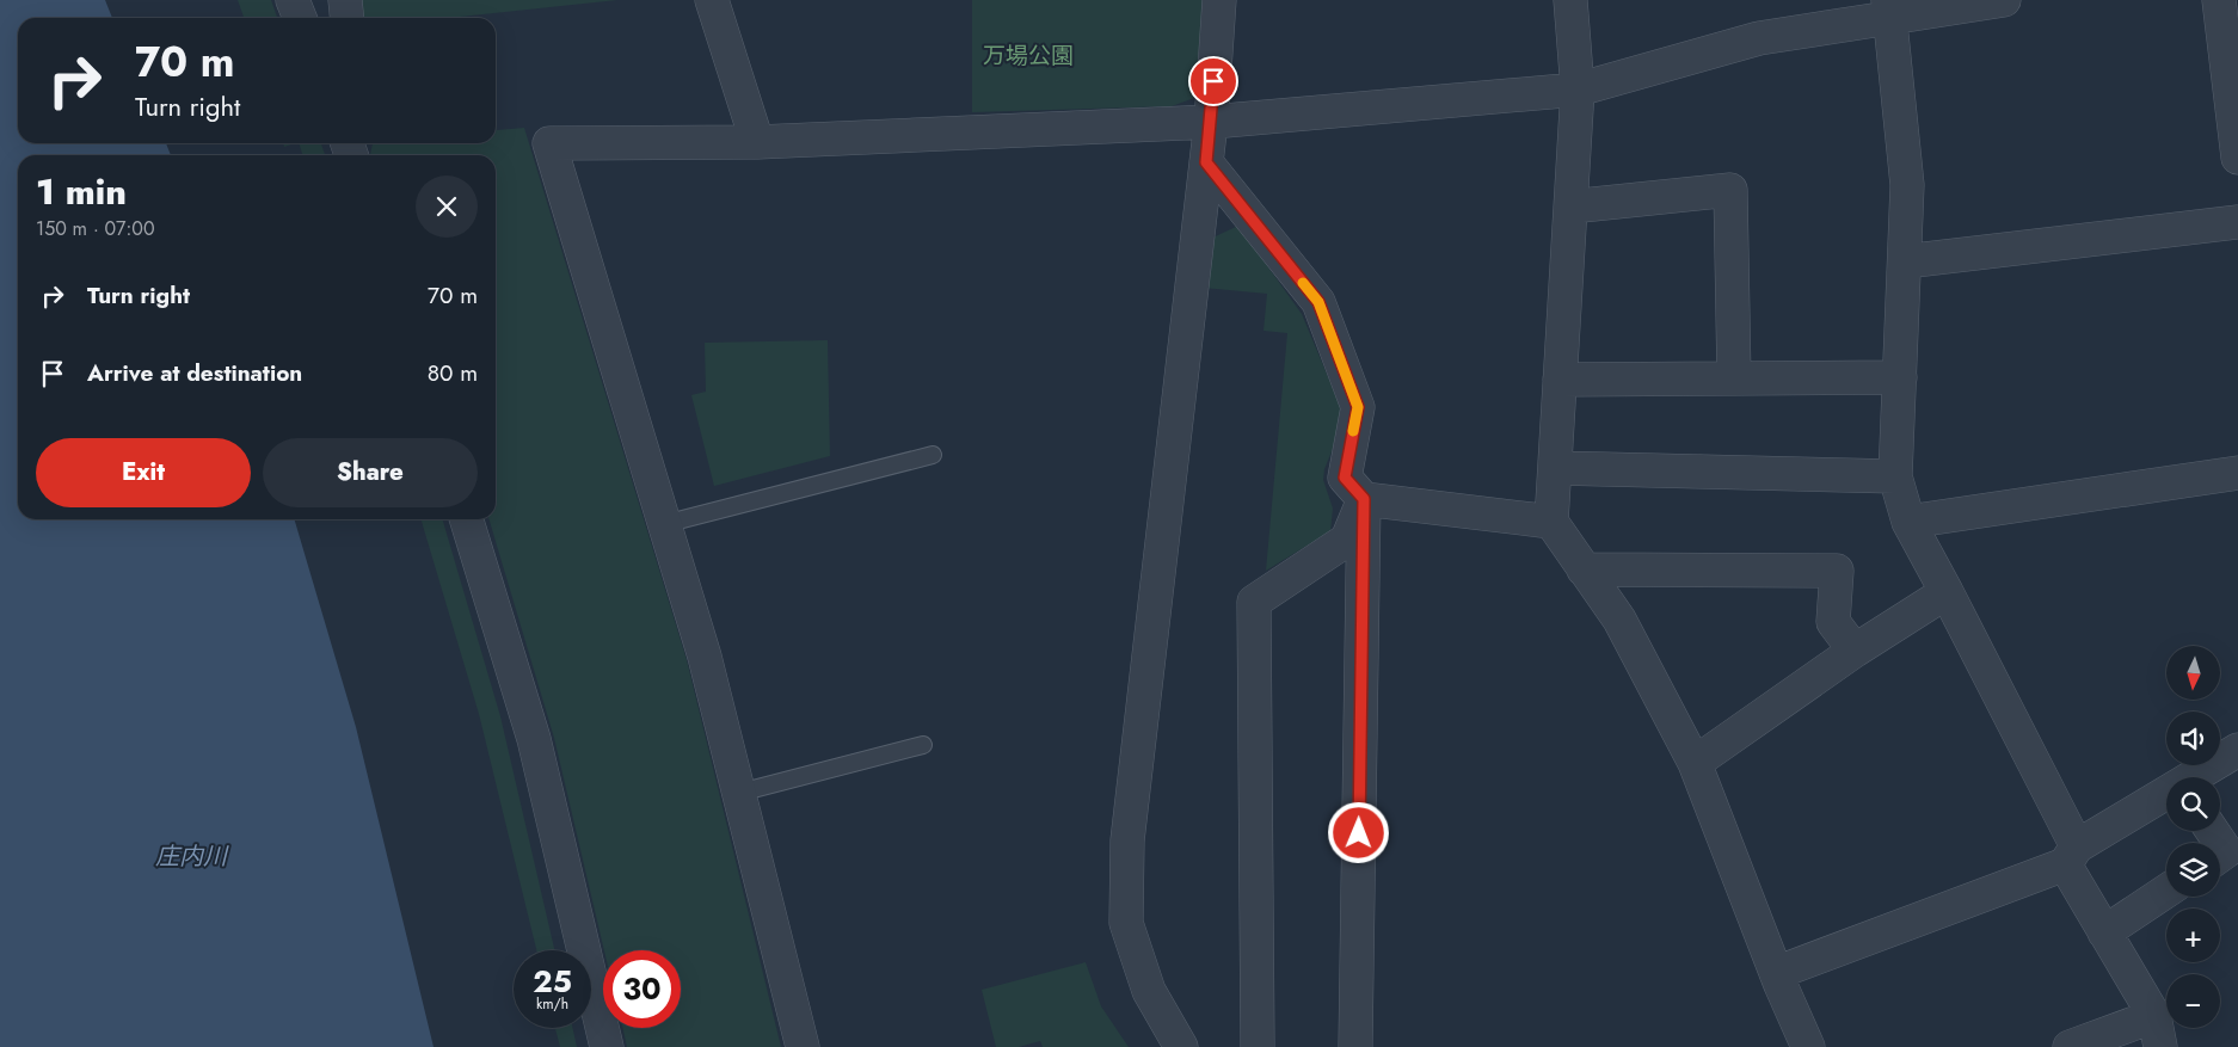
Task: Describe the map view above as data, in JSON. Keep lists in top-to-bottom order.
{
  "water": ["庄内川"],
  "parks": ["万場公園"],
  "north": "bottom",
  "page": {
    "turn": ["70 m", "Turn right"],
    "heading": ["1 min", "150 m · 07:00"],
    "list": [
      {
        "name": "Turn right",
        "value": "70 m"
      },
      {
        "name": "Arrive at destination",
        "value": "80 m"
      }
    ],
    "buttons": ["Exit", "Share"],
    "map_buttons": ["+", "−"],
    "speed": "25 km/h",
    "limit": "30"
  }
}
